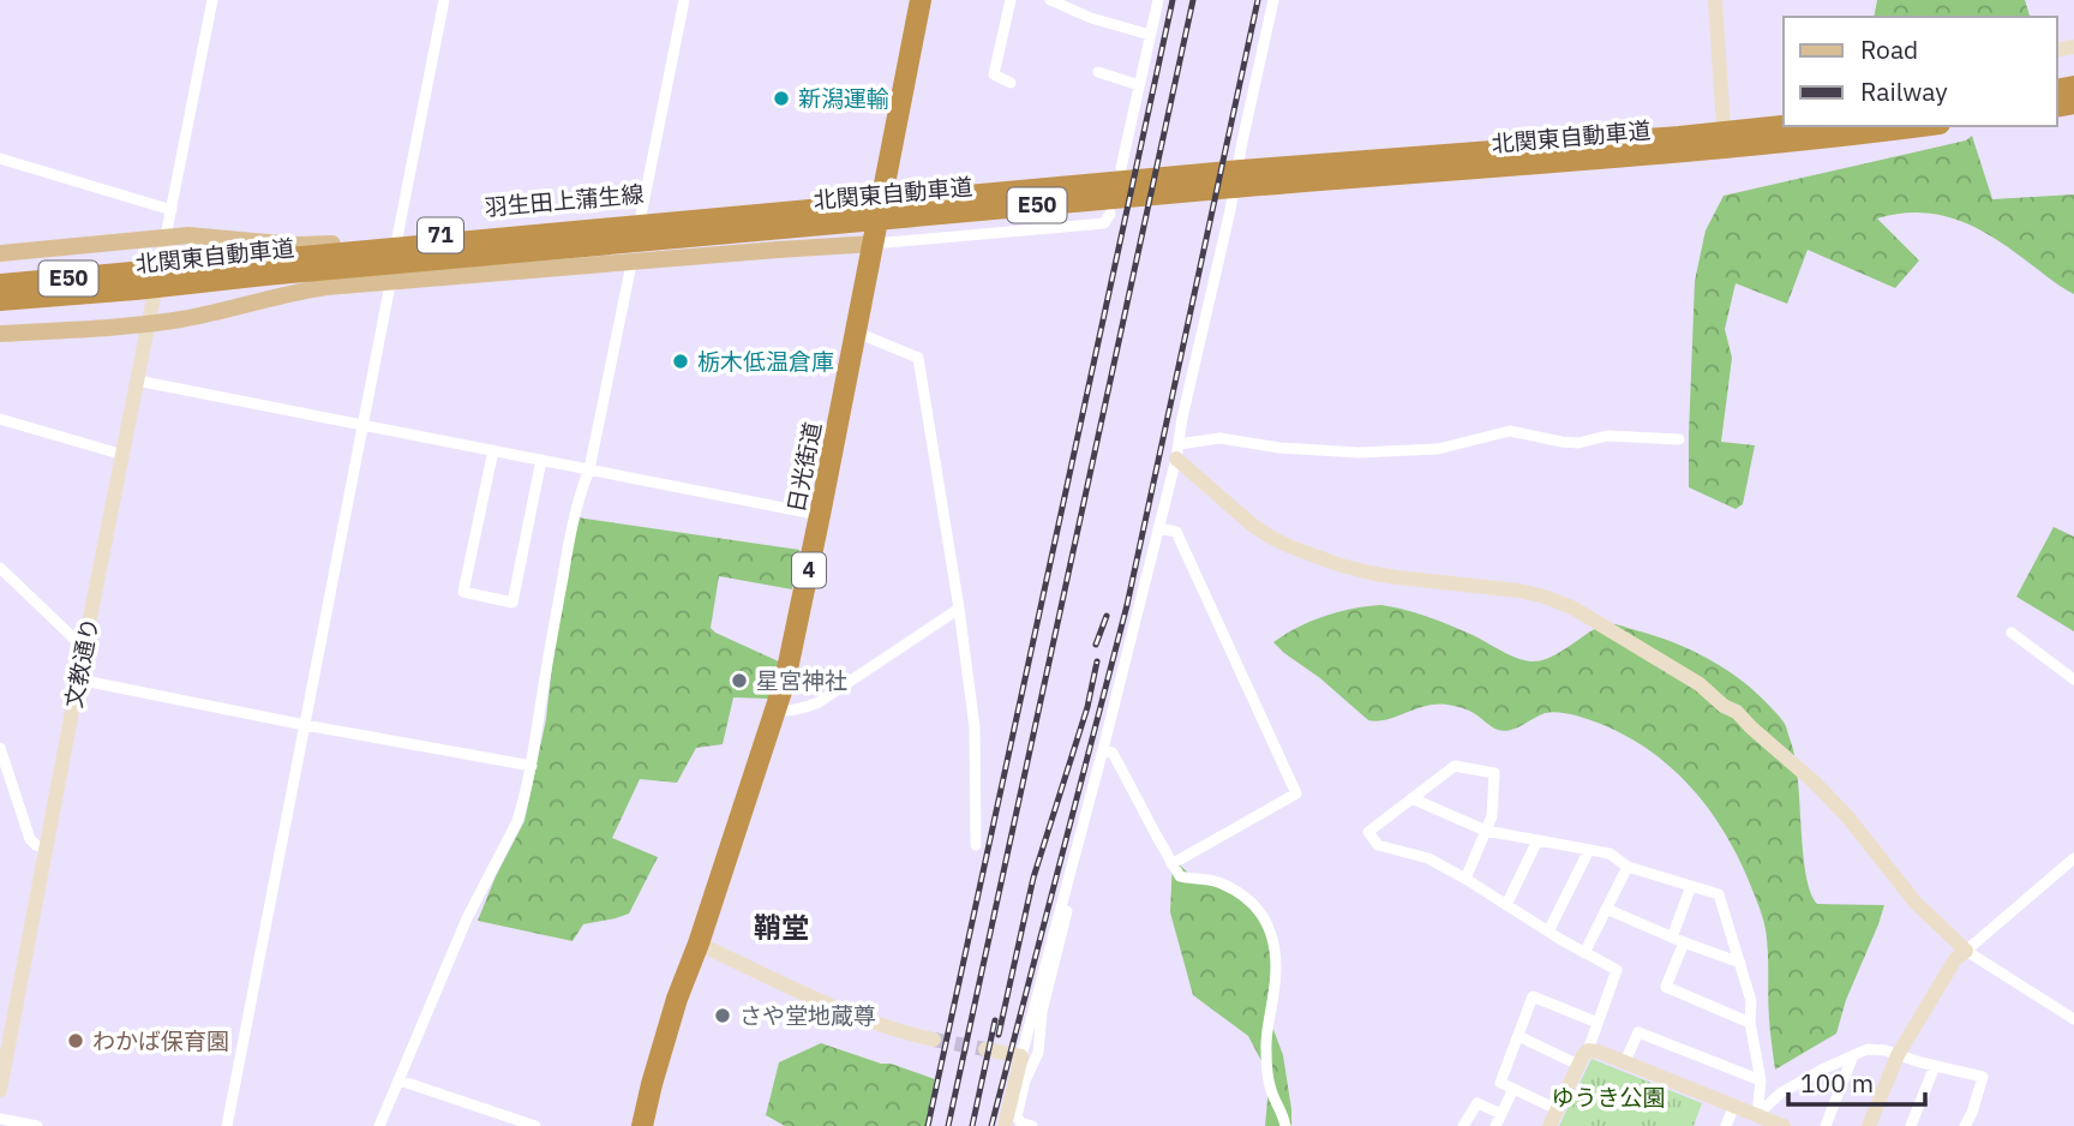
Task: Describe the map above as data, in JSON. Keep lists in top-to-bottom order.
{
  "streets": {
    "highway": [
      "北関東自動車道",
      "E50",
      "日光街道",
      "4"
    ],
    "main road": ["羽生田上蒲生線", "71"],
    "street": ["文教通り"]
  },
  "crossings": [
    ["羽生田上蒲生線", "日光街道"],
    ["羽生田上蒲生線", "文教通り"],
    ["71", "日光街道"],
    ["71", "文教通り"]
  ],
  "districts": ["鞘堂"],
  "parks": ["ゆうき公園"],
  "places": [
    "新潟運輸",
    "栃木低温倉庫",
    "星宮神社",
    "さや堂地蔵尊",
    "わかば保育園"
  ],
  "legend": ["Road", "Railway"],
  "scale_bar": "100 m"
}
